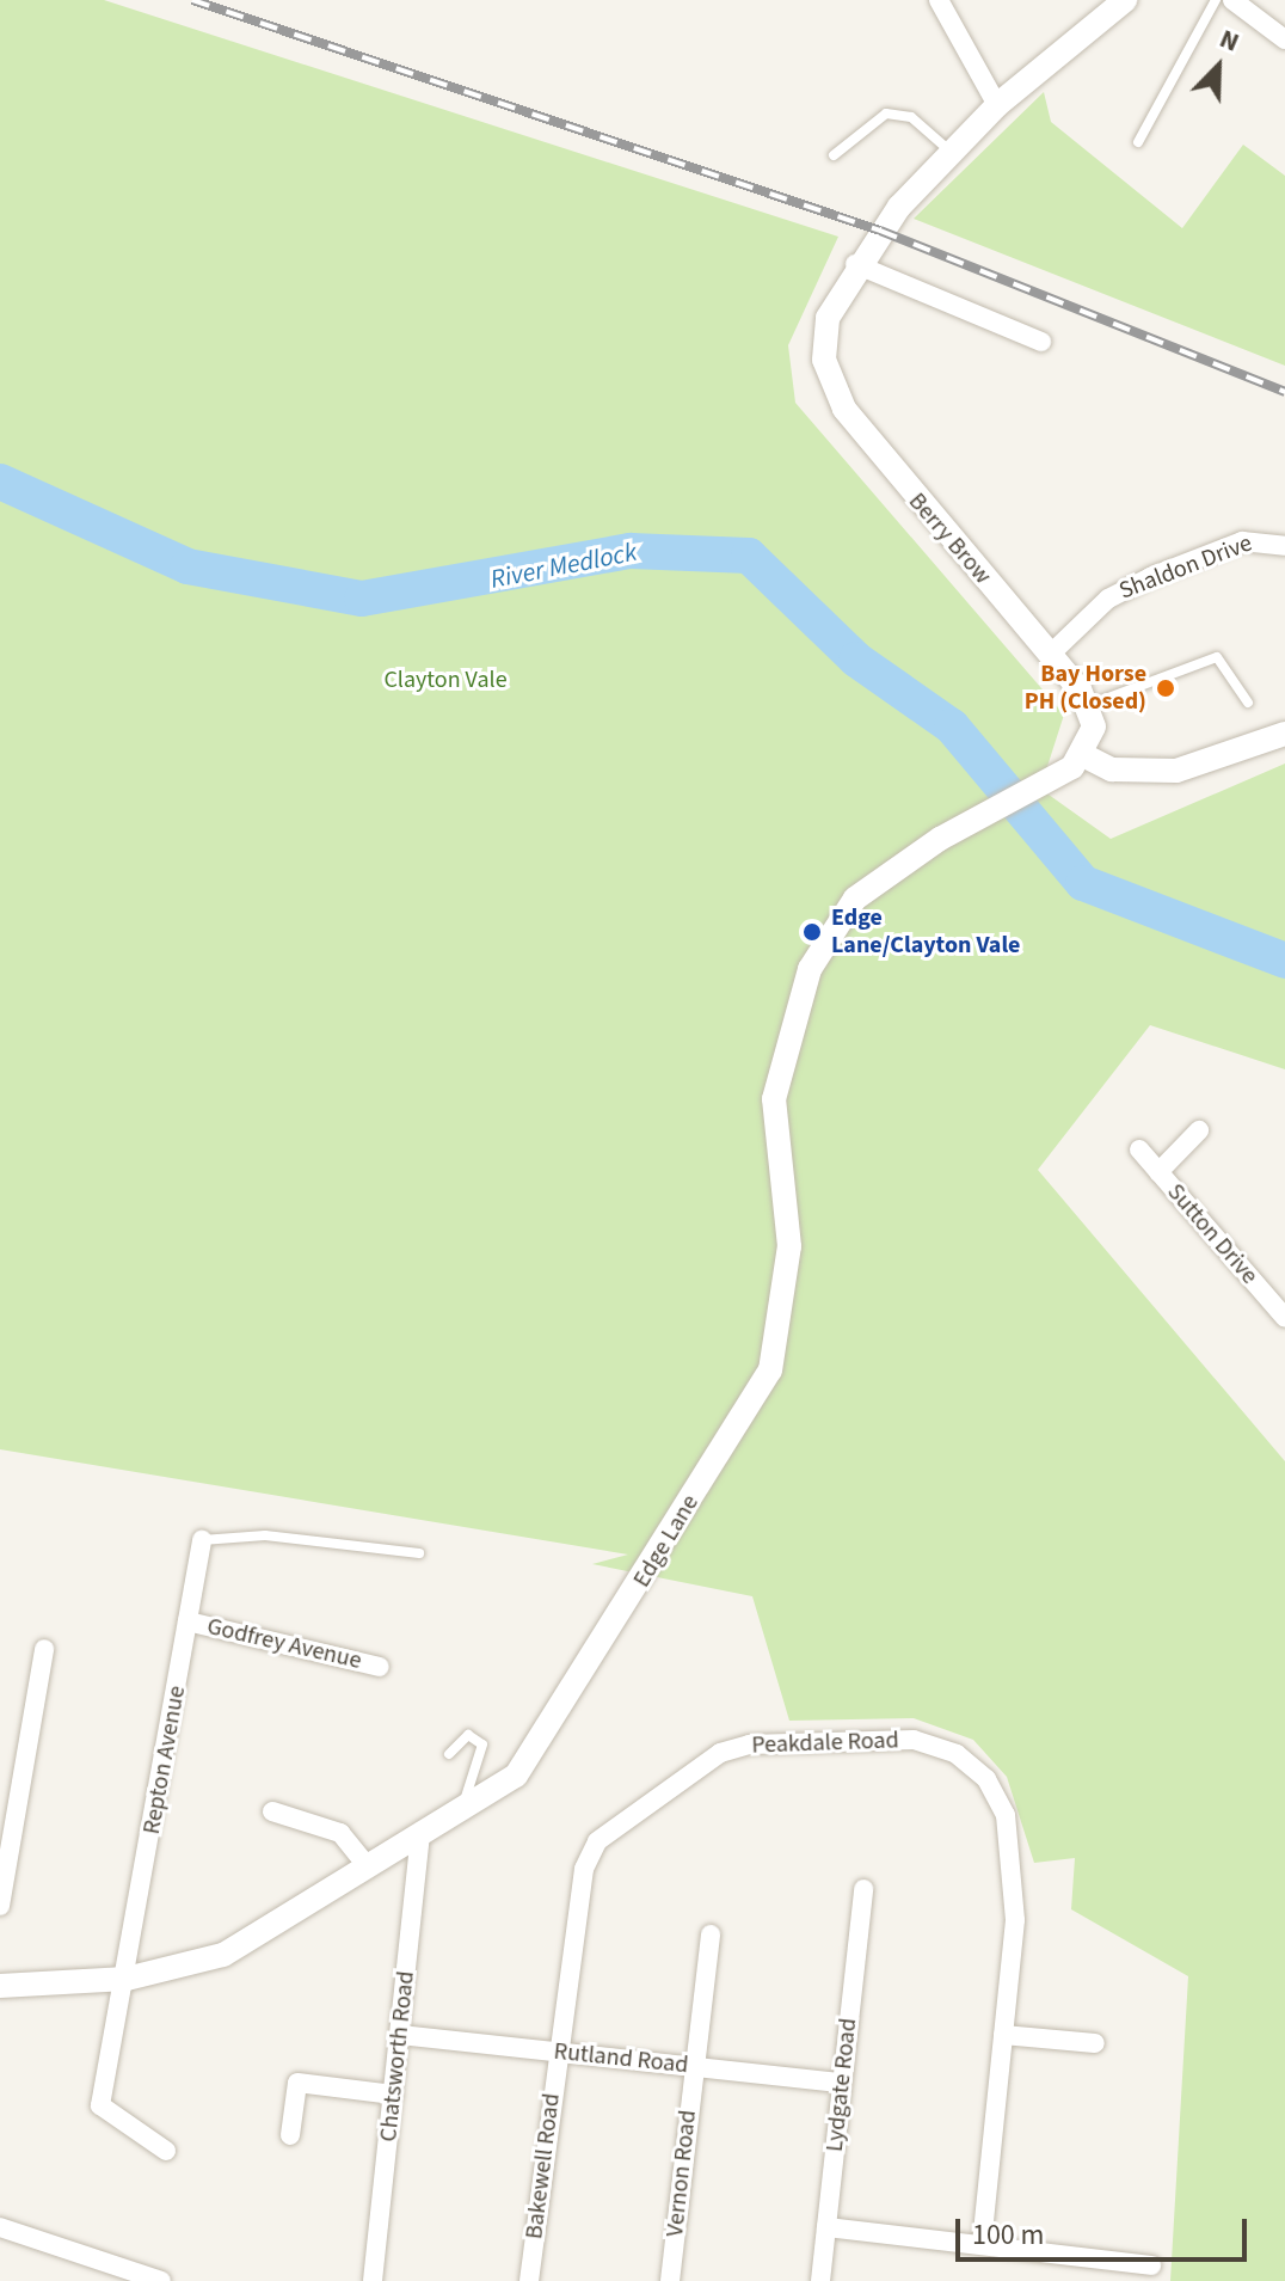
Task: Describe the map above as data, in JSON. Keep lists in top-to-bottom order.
{
  "streets": {
    "street": [
      "Berry Brow",
      "Shaldon Drive",
      "Sutton Drive",
      "Edge Lane",
      "Godfrey Avenue",
      "Peakdale Road",
      "Repton Avenue",
      "Chatsworth Road",
      "Rutland Road",
      "Lydgate Road",
      "Bakewell Road",
      "Vernon Road"
    ]
  },
  "crossings": [
    ["Berry Brow", "Shaldon Drive"],
    ["Edge Lane", "Repton Avenue"],
    ["Edge Lane", "Chatsworth Road"],
    ["Godfrey Avenue", "Repton Avenue"],
    ["Peakdale Road", "Rutland Road"],
    ["Peakdale Road", "Bakewell Road"],
    ["Chatsworth Road", "Rutland Road"],
    ["Rutland Road", "Lydgate Road"],
    ["Rutland Road", "Bakewell Road"],
    ["Rutland Road", "Vernon Road"]
  ],
  "water": ["River Medlock"],
  "parks": ["Clayton Vale"],
  "places": ["Bay Horse PH (Closed)", "Edge Lane/Clayton Vale"],
  "scale_bar": "100 m",
  "north": "top right"
}
